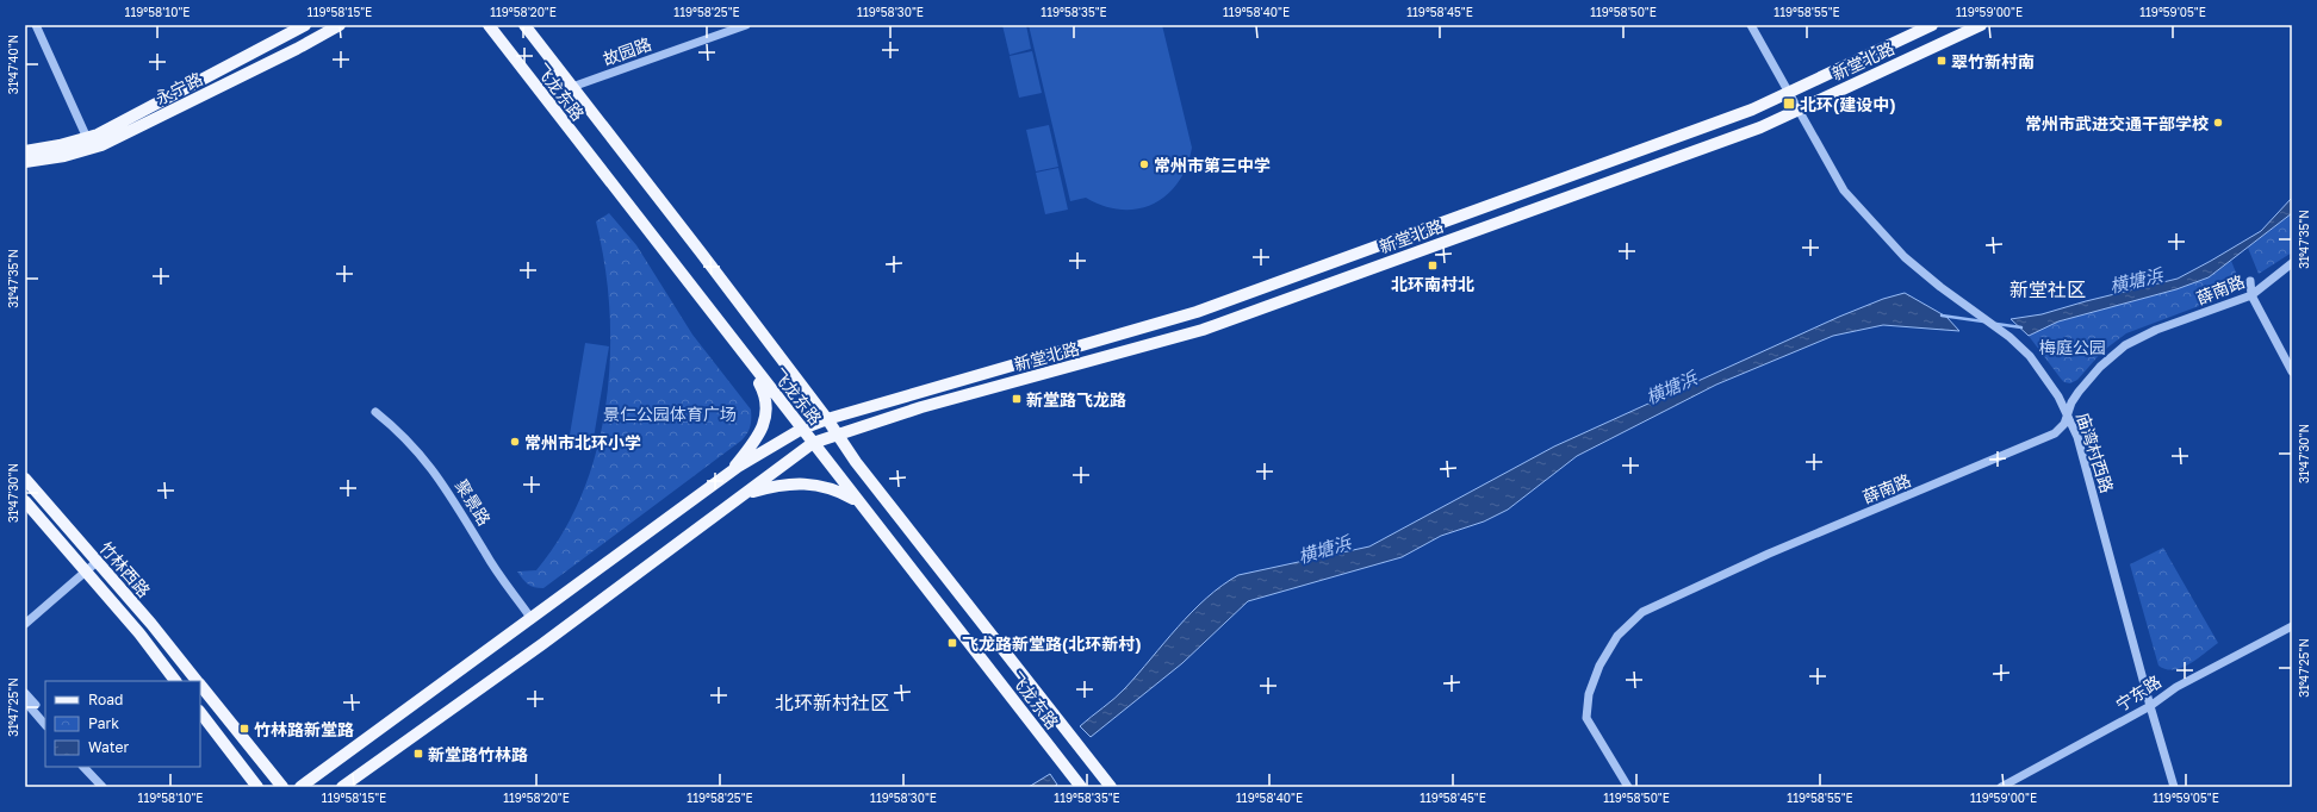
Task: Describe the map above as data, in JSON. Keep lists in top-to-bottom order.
{
  "streets": {
    "main road": [
      "新堂北路",
      "永宁路",
      "飞龙东路",
      "竹林西路"
    ],
    "street": [
      "故园路",
      "薛南路",
      "庙湾村西路",
      "聚景路",
      "宁东路"
    ]
  },
  "crossings": [
    ["故园路", "飞龙东路"],
    ["新堂北路", "飞龙东路"],
    ["新堂北路", "庙湾村西路"],
    ["薛南路", "庙湾村西路"],
    ["庙湾村西路", "宁东路"]
  ],
  "districts": ["新堂社区", "北环新村社区"],
  "water": ["横塘浜"],
  "parks": ["梅庭公园", "景仁公园体育广场"],
  "places": {
    "transit": [
      "翠竹新村南",
      "北环(建设中)",
      "北环南村北",
      "新堂路飞龙路",
      "飞龙路新堂路(北环新村)",
      "竹林路新堂路",
      "新堂路竹林路"
    ],
    "other": ["常州市武进交通干部学校", "常州市第三中学", "常州市北环小学"]
  },
  "legend": ["Road", "Park", "Water"],
  "coordinates": [
    "119°58'10\"E",
    "119°58'15\"E",
    "119°58'20\"E",
    "119°58'25\"E",
    "119°58'30\"E",
    "119°58'35\"E",
    "119°58'40\"E",
    "119°58'45\"E",
    "119°58'50\"E",
    "119°58'55\"E",
    "119°59'00\"E",
    "119°59'05\"E",
    "31°47'40\"N",
    "31°47'35\"N",
    "31°47'30\"N",
    "31°47'25\"N"
  ]
}
